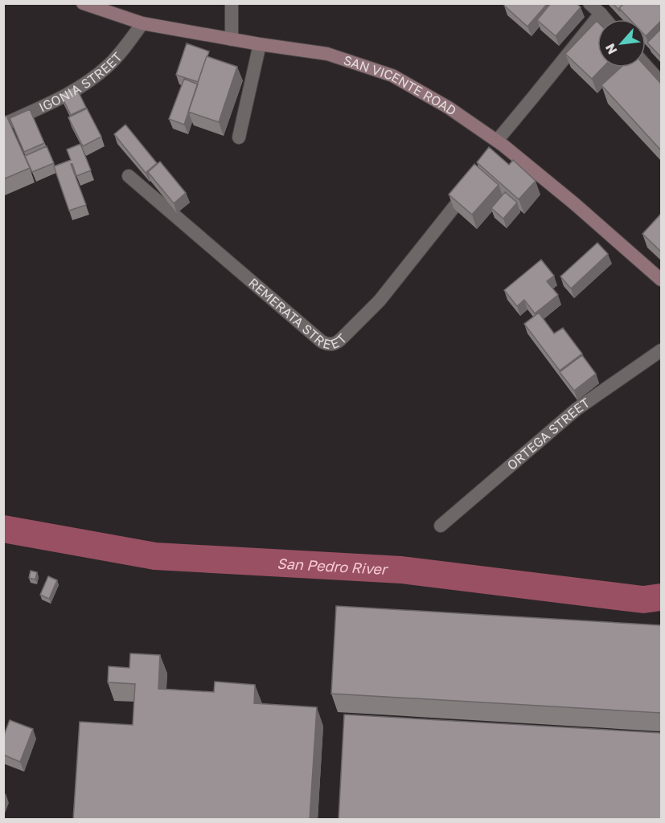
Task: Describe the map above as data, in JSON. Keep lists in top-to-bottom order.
{
  "streets": {
    "main road": ["SAN VICENTE ROAD"],
    "street": ["IGONIA STREET", "REMERATA STREET", "ORTEGA STREET"]
  },
  "crossings": [
    ["IGONIA STREET", "SAN VICENTE ROAD"]
  ],
  "water": ["San Pedro River"],
  "north": "bottom left"
}
